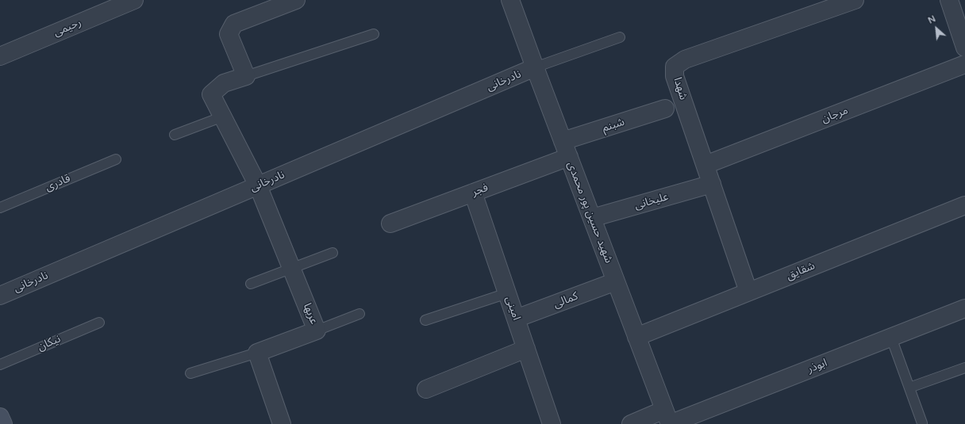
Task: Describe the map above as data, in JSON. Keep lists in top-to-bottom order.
{
  "streets": {
    "street": [
      "رحیمی",
      "نادرخانی",
      "شهدا",
      "مرجان",
      "شبنم",
      "فجر",
      "علیخانی",
      "شهید حسین پور محمدی",
      "شقایق",
      "کمالی",
      "امینی",
      "عربها",
      "ابوذر"
    ],
    "lane": ["قادری", "نیکان"]
  },
  "crossings": [
    ["نادرخانی", "شهید حسین پور محمدی"],
    ["نادرخانی", "عربها"],
    ["شهدا", "مرجان"],
    ["شهدا", "علیخانی"],
    ["شهدا", "شقایق"],
    ["شبنم", "شهید حسین پور محمدی"],
    ["فجر", "شهید حسین پور محمدی"],
    ["فجر", "امینی"],
    ["علیخانی", "شهید حسین پور محمدی"],
    ["شهید حسین پور محمدی", "شقایق"],
    ["شهید حسین پور محمدی", "کمالی"],
    ["شهید حسین پور محمدی", "ابوذر"],
    ["کمالی", "امینی"]
  ],
  "north": "top left"
}
